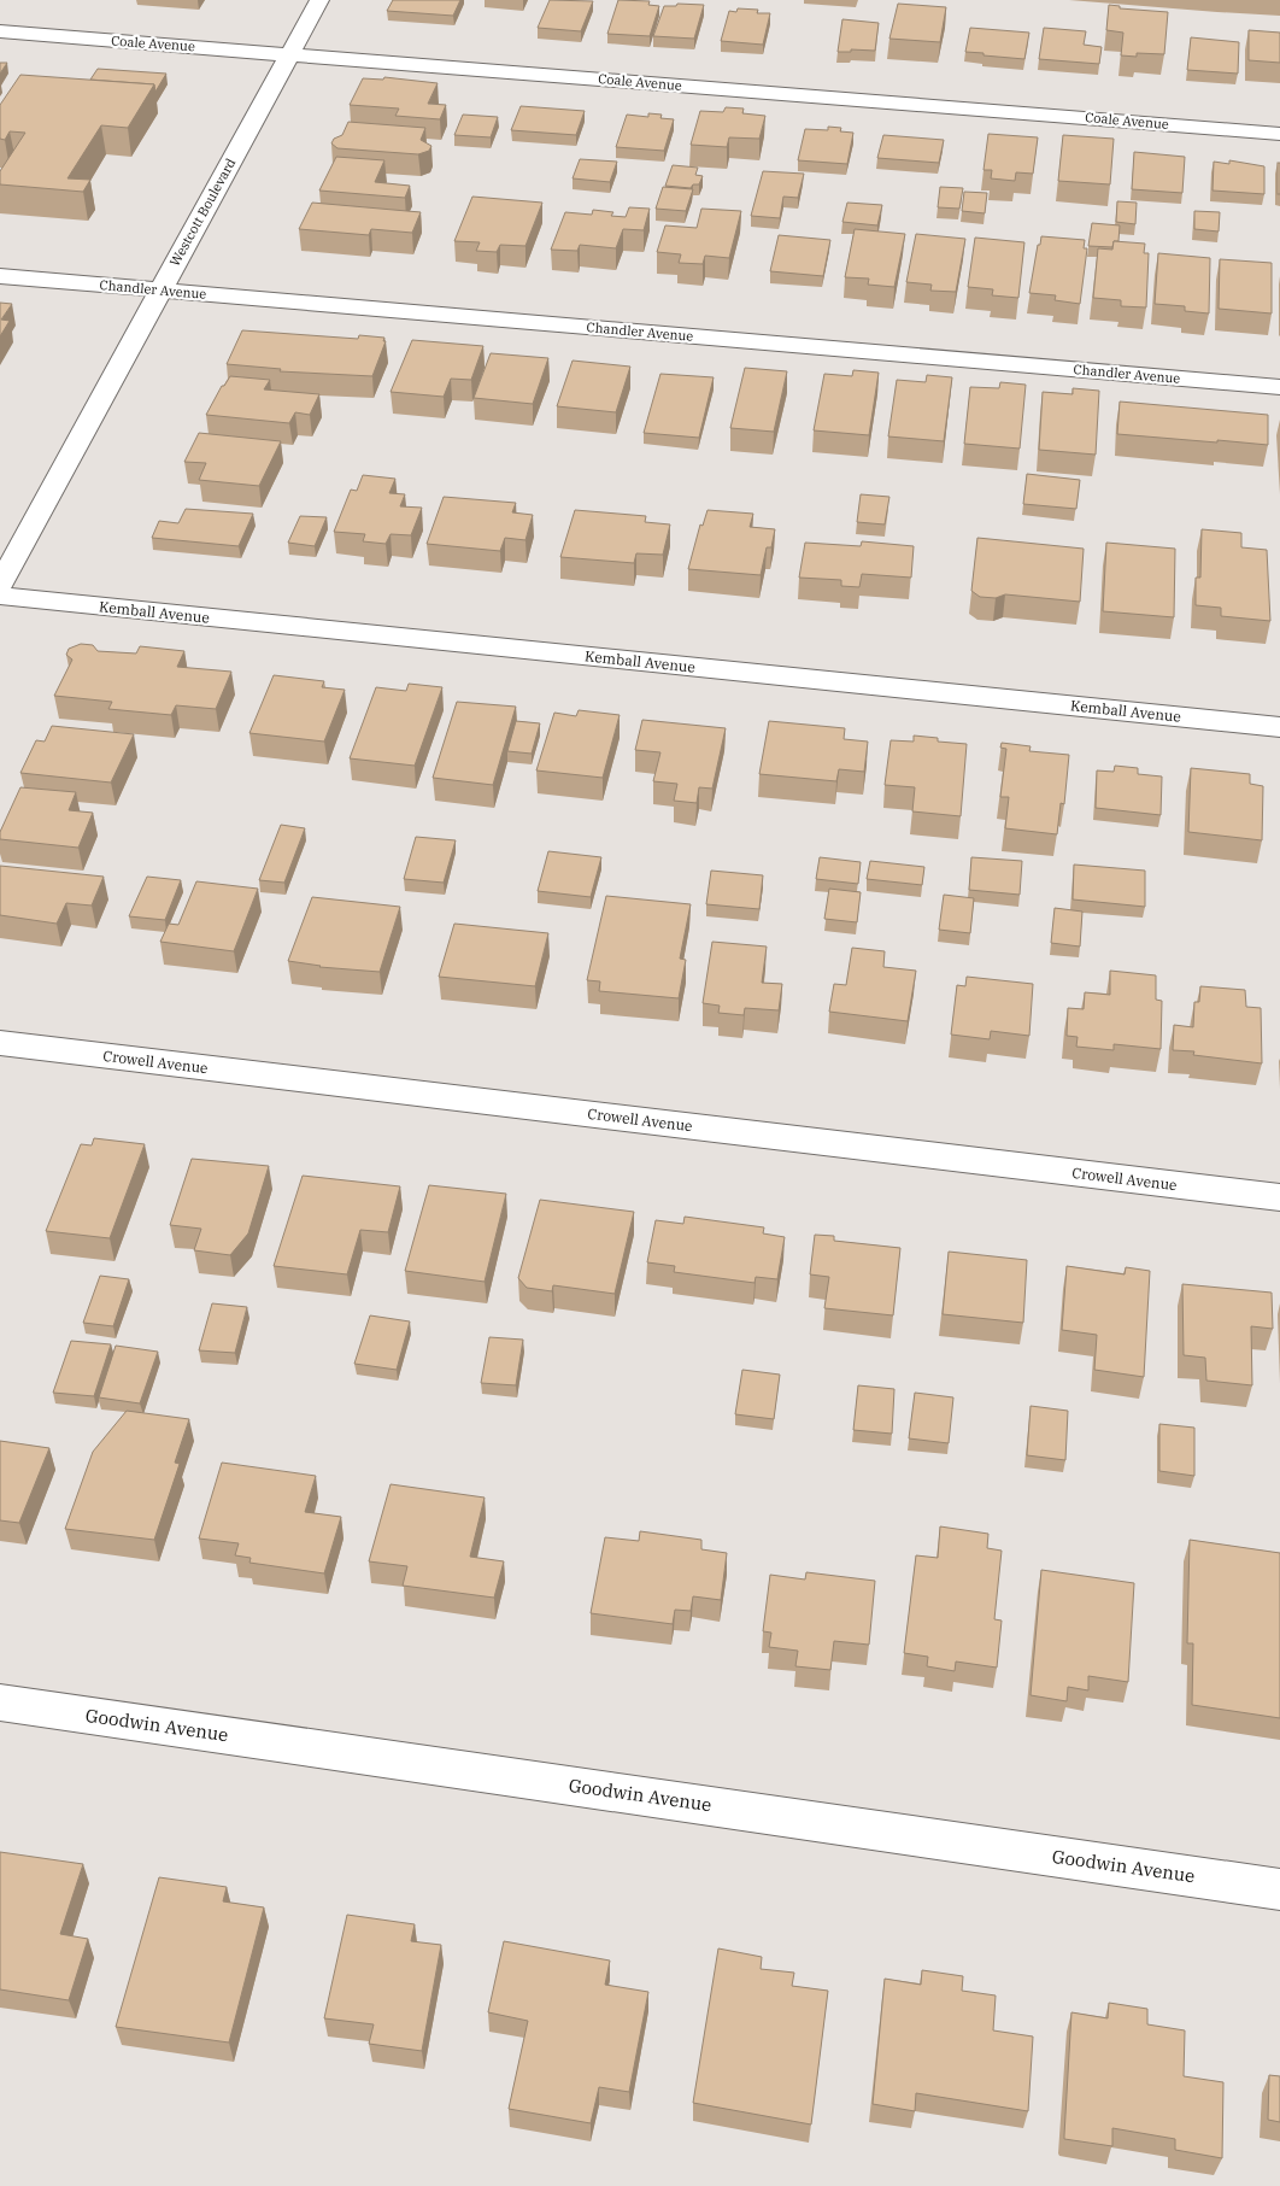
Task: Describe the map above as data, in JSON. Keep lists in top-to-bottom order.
{
  "streets": {
    "street": [
      "Coale Avenue",
      "Westcott Boulevard",
      "Chandler Avenue",
      "Kemball Avenue",
      "Crowell Avenue",
      "Goodwin Avenue"
    ]
  },
  "crossings": [
    ["Coale Avenue", "Westcott Boulevard"],
    ["Westcott Boulevard", "Chandler Avenue"]
  ]
}
